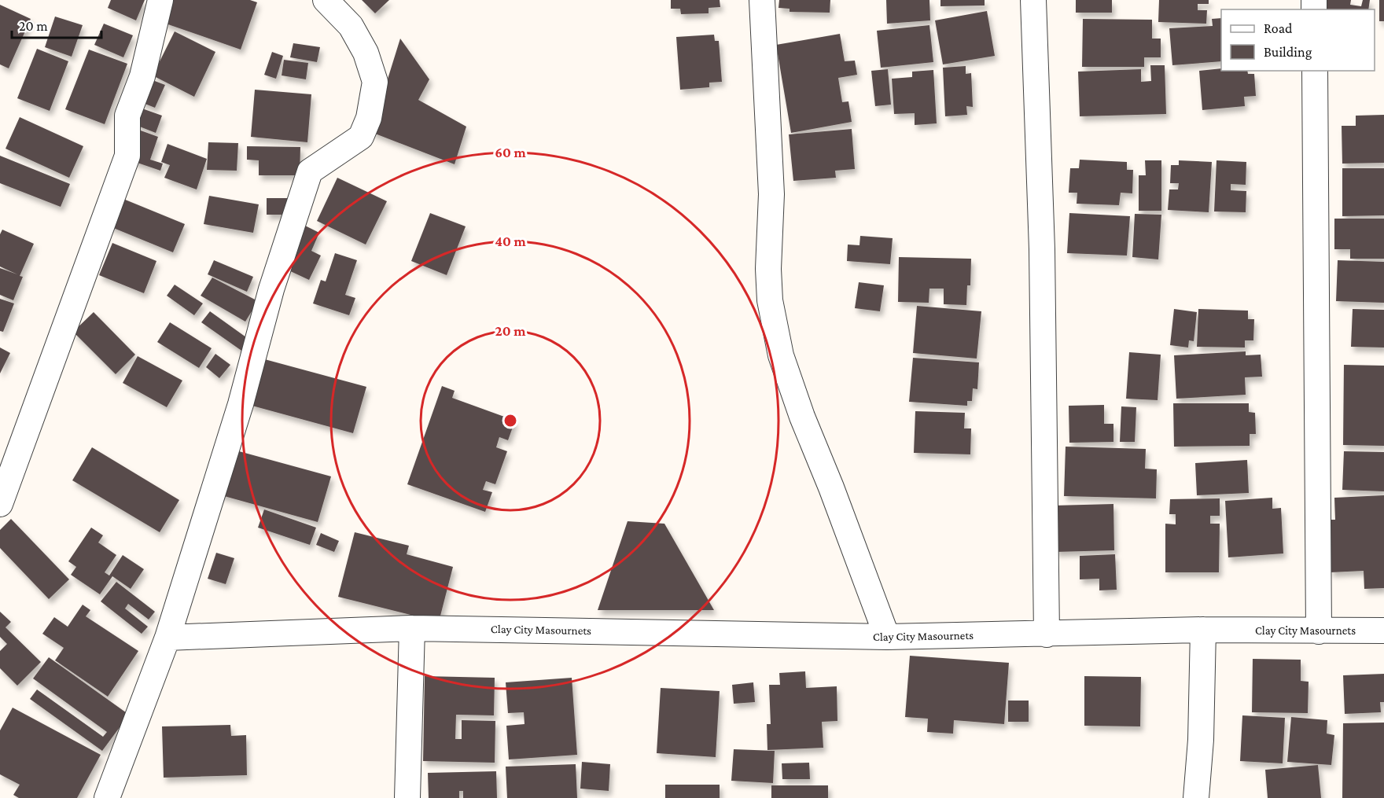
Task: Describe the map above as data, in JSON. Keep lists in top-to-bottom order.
{
  "streets": {
    "street": ["Clay City Masournets"]
  },
  "legend": ["Road", "Building"],
  "scale_bar": "20 m",
  "rings": ["60 m", "40 m", "20 m"]
}
